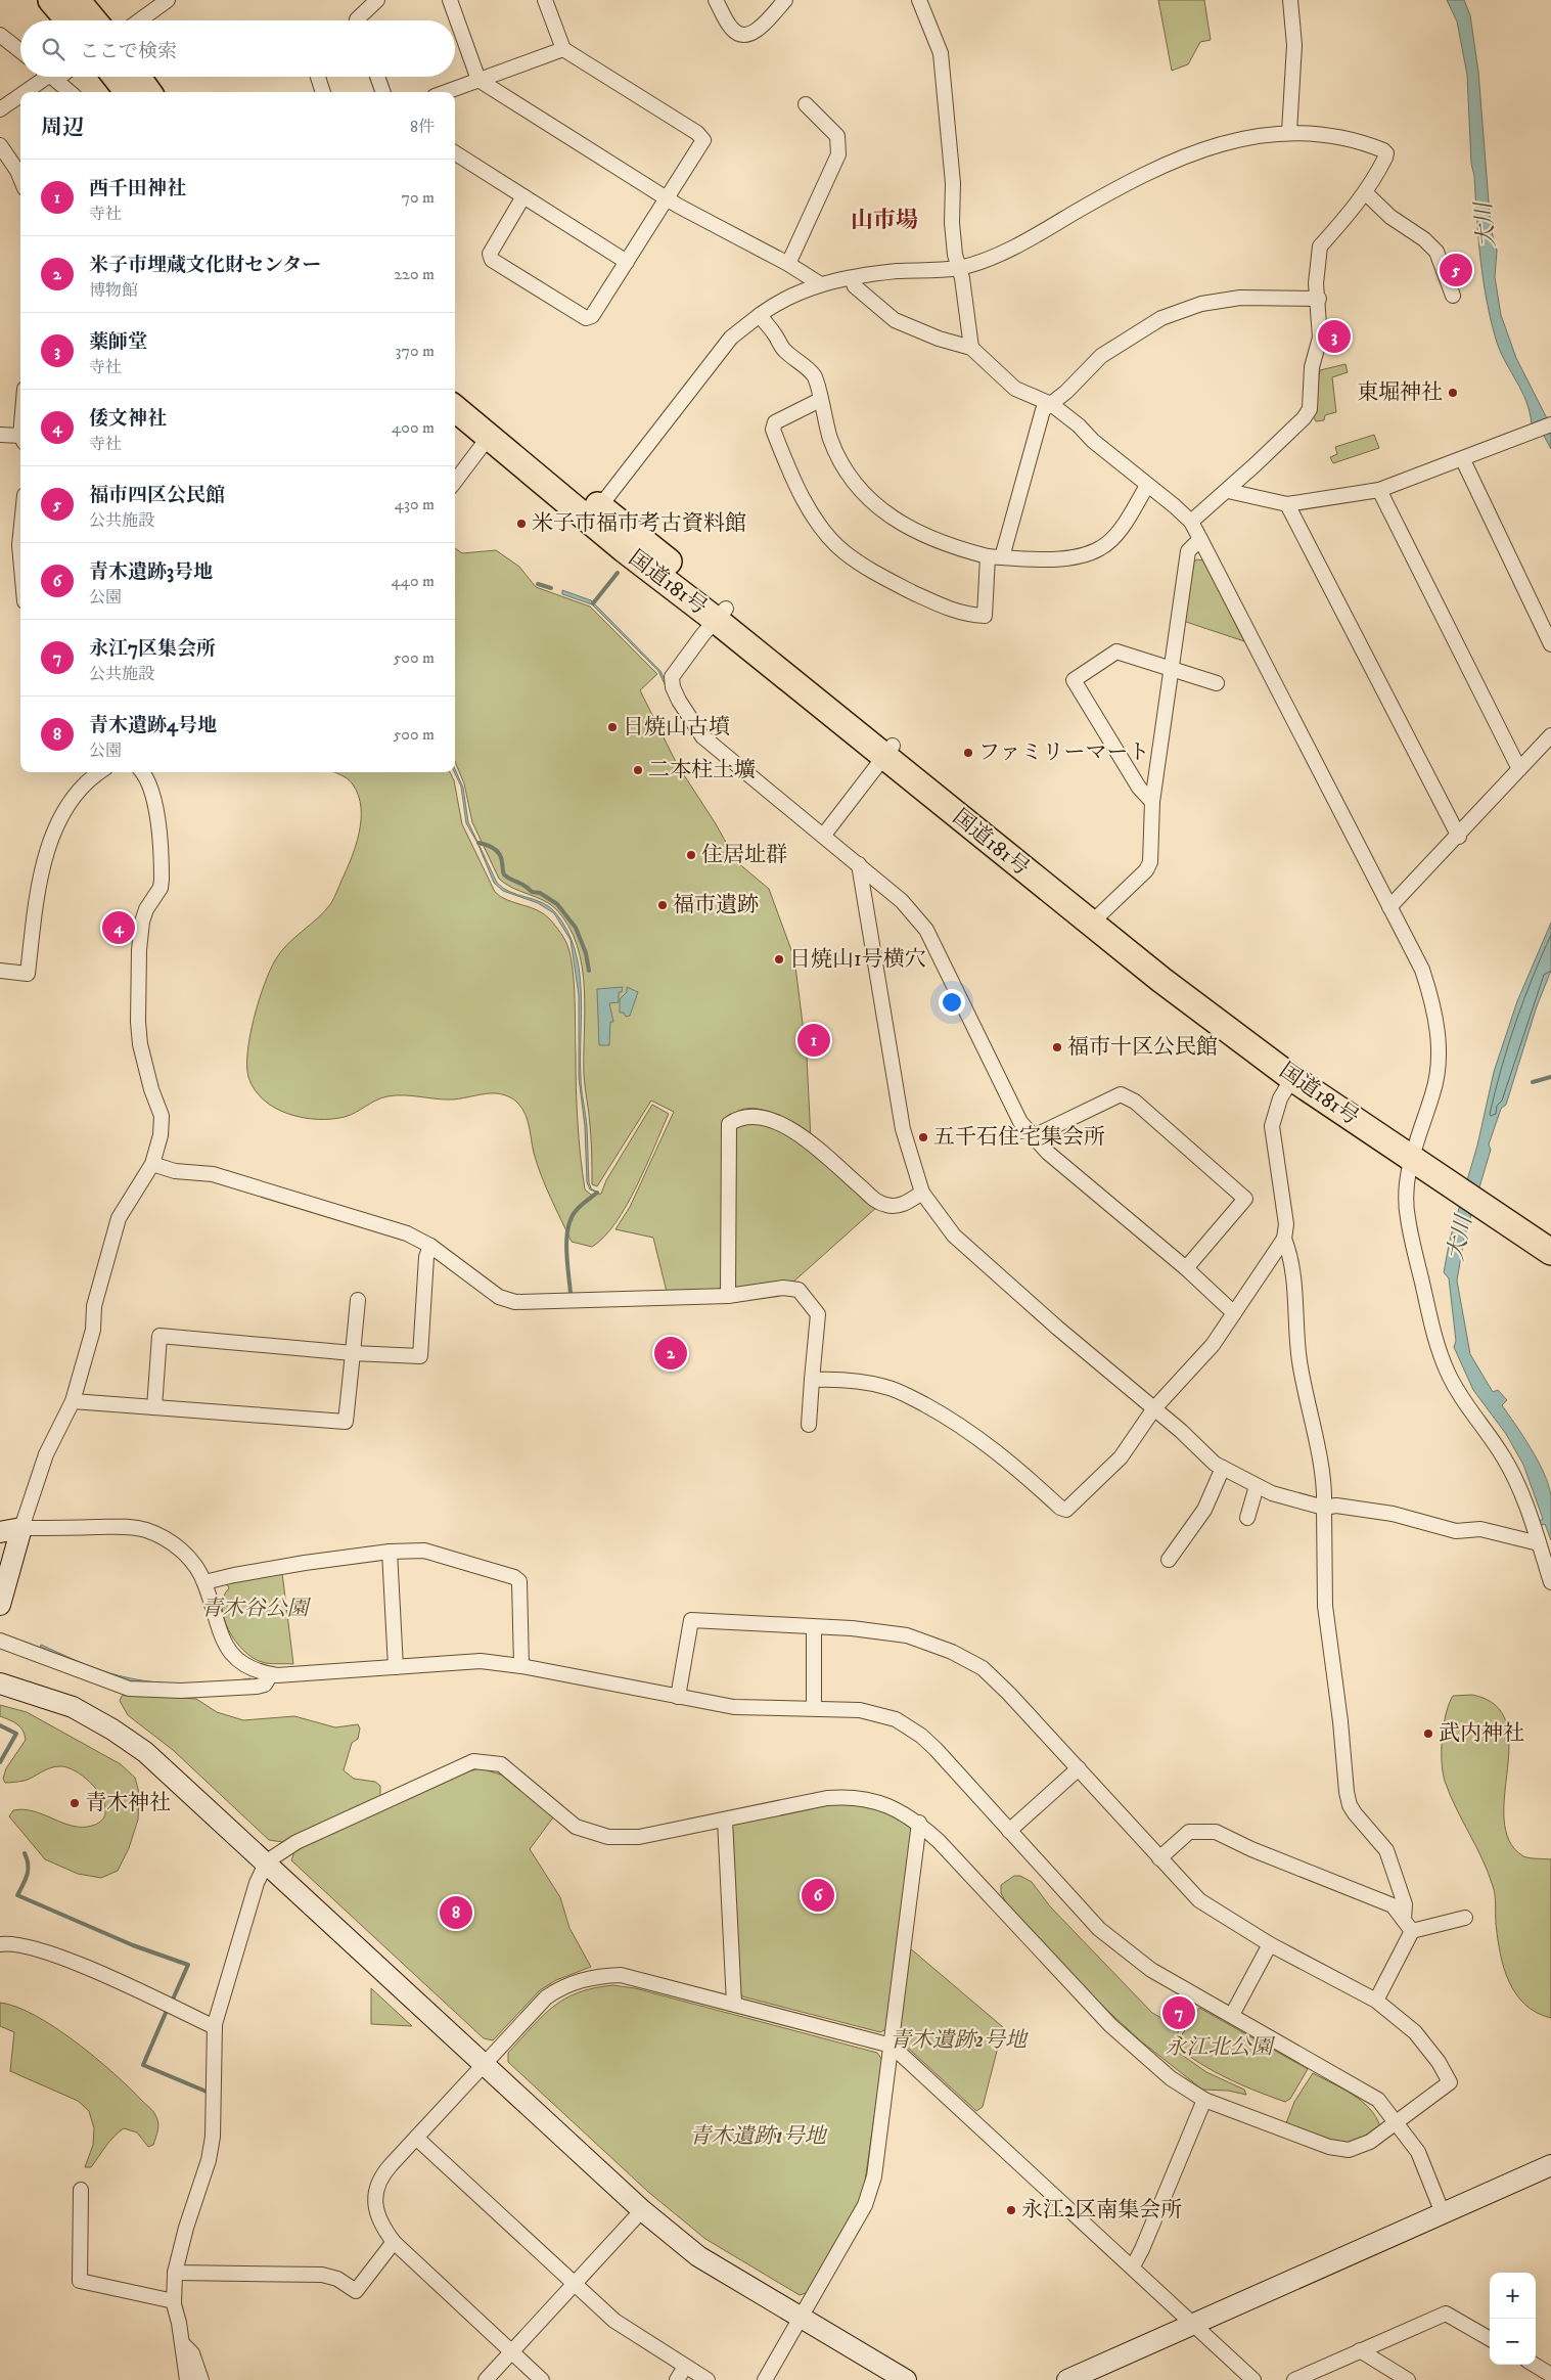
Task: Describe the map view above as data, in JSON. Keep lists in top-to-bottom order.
{
  "streets": {
    "highway": ["国道181号"]
  },
  "districts": ["山市場"],
  "water": ["大川"],
  "parks": [
    "青木谷公園",
    "青木遺跡2号地",
    "永江北公園",
    "青木遺跡1号地"
  ],
  "places": [
    "東堀神社",
    "米子市福市考古資料館",
    "日焼山古墳",
    "ファミリーマート",
    "二本柱土壙",
    "住居址群",
    "福市遺跡",
    "日焼山1号横穴",
    "福市十区公民館",
    "五千石住宅集会所",
    "武内神社",
    "青木神社",
    "永江2区南集会所"
  ],
  "page": {
    "search": "ここで検索",
    "heading": ["周辺", "8件"],
    "list": [
      {
        "mark": "1",
        "name": "西千田神社",
        "note": "寺社",
        "value": "70 m"
      },
      {
        "mark": "2",
        "name": "米子市埋蔵文化財センター",
        "note": "博物館",
        "value": "220 m"
      },
      {
        "mark": "3",
        "name": "薬師堂",
        "note": "寺社",
        "value": "370 m"
      },
      {
        "mark": "4",
        "name": "倭文神社",
        "note": "寺社",
        "value": "400 m"
      },
      {
        "mark": "5",
        "name": "福市四区公民館",
        "note": "公共施設",
        "value": "430 m"
      },
      {
        "mark": "6",
        "name": "青木遺跡3号地",
        "note": "公園",
        "value": "440 m"
      },
      {
        "mark": "7",
        "name": "永江7区集会所",
        "note": "公共施設",
        "value": "500 m"
      },
      {
        "mark": "8",
        "name": "青木遺跡4号地",
        "note": "公園",
        "value": "500 m"
      }
    ],
    "pins": [
      "5",
      "3",
      "4",
      "1",
      "2",
      "6",
      "8",
      "7"
    ],
    "map_buttons": ["+", "−"]
  }
}
